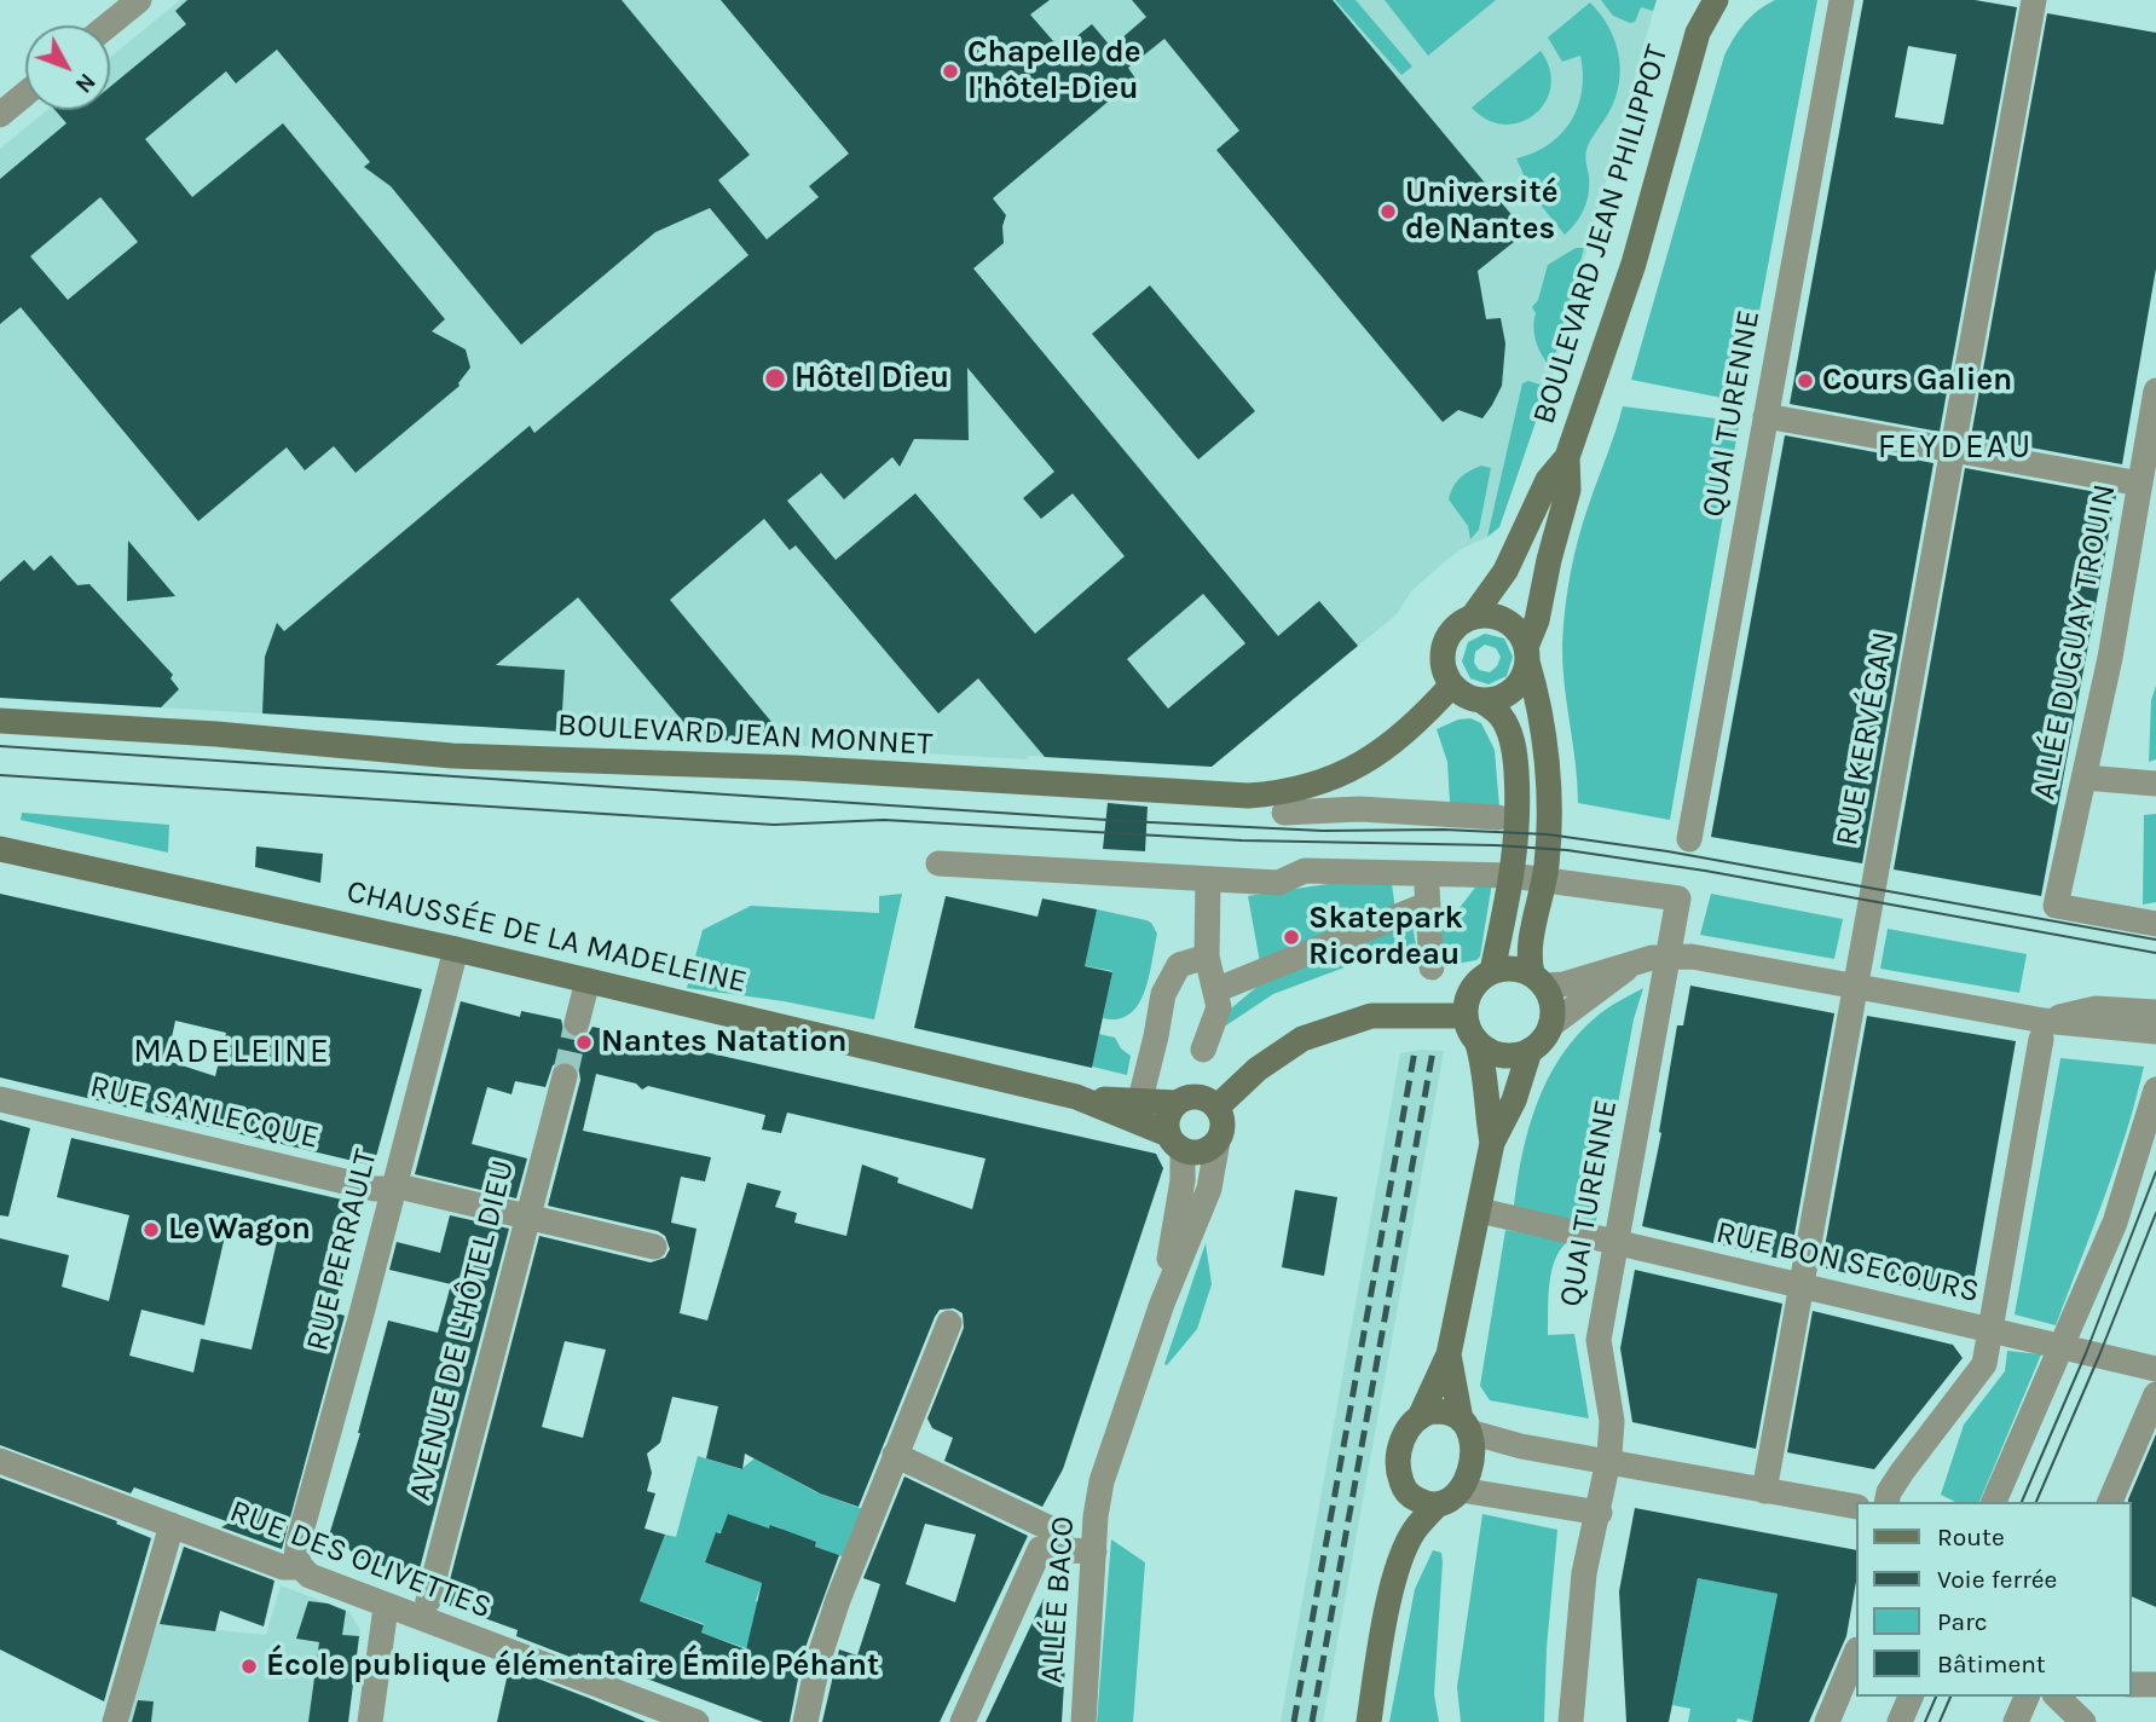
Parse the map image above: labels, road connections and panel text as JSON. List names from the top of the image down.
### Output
{
  "streets": {
    "main road": ["BOULEVARD JEAN PHILIPPOT", "BOULEVARD JEAN MONNET", "CHAUSSÉE DE LA MADELEINE"],
    "street": [
      "QUAI TURENNE",
      "ALLÉE DUGUAY TROUIN",
      "RUE KERVÉGAN",
      "RUE SANLECQUE",
      "RUE PERRAULT",
      "RUE BON SECOURS",
      "AVENUE DE L'HÔTEL DIEU",
      "RUE DES OLIVETTES",
      "ALLÉE BACO"
    ]
  },
  "crossings": [
    ["BOULEVARD JEAN PHILIPPOT", "BOULEVARD JEAN MONNET"],
    ["QUAI TURENNE", "RUE BON SECOURS"],
    ["RUE KERVÉGAN", "RUE BON SECOURS"],
    ["CHAUSSÉE DE LA MADELEINE", "RUE PERRAULT"],
    ["RUE SANLECQUE", "RUE PERRAULT"],
    ["RUE SANLECQUE", "AVENUE DE L'HÔTEL DIEU"],
    ["RUE PERRAULT", "RUE DES OLIVETTES"]
  ],
  "districts": ["FEYDEAU", "MADELEINE"],
  "places": [
    "Chapelle de l'hôtel-Dieu",
    "Université de Nantes",
    "Hôtel Dieu",
    "Cours Galien",
    "Skatepark Ricordeau",
    "Nantes Natation",
    "Le Wagon",
    "École publique élémentaire Émile Péhant"
  ],
  "legend": [
    "Route",
    "Voie ferrée",
    "Parc",
    "Bâtiment"
  ],
  "north": "bottom right"
}
